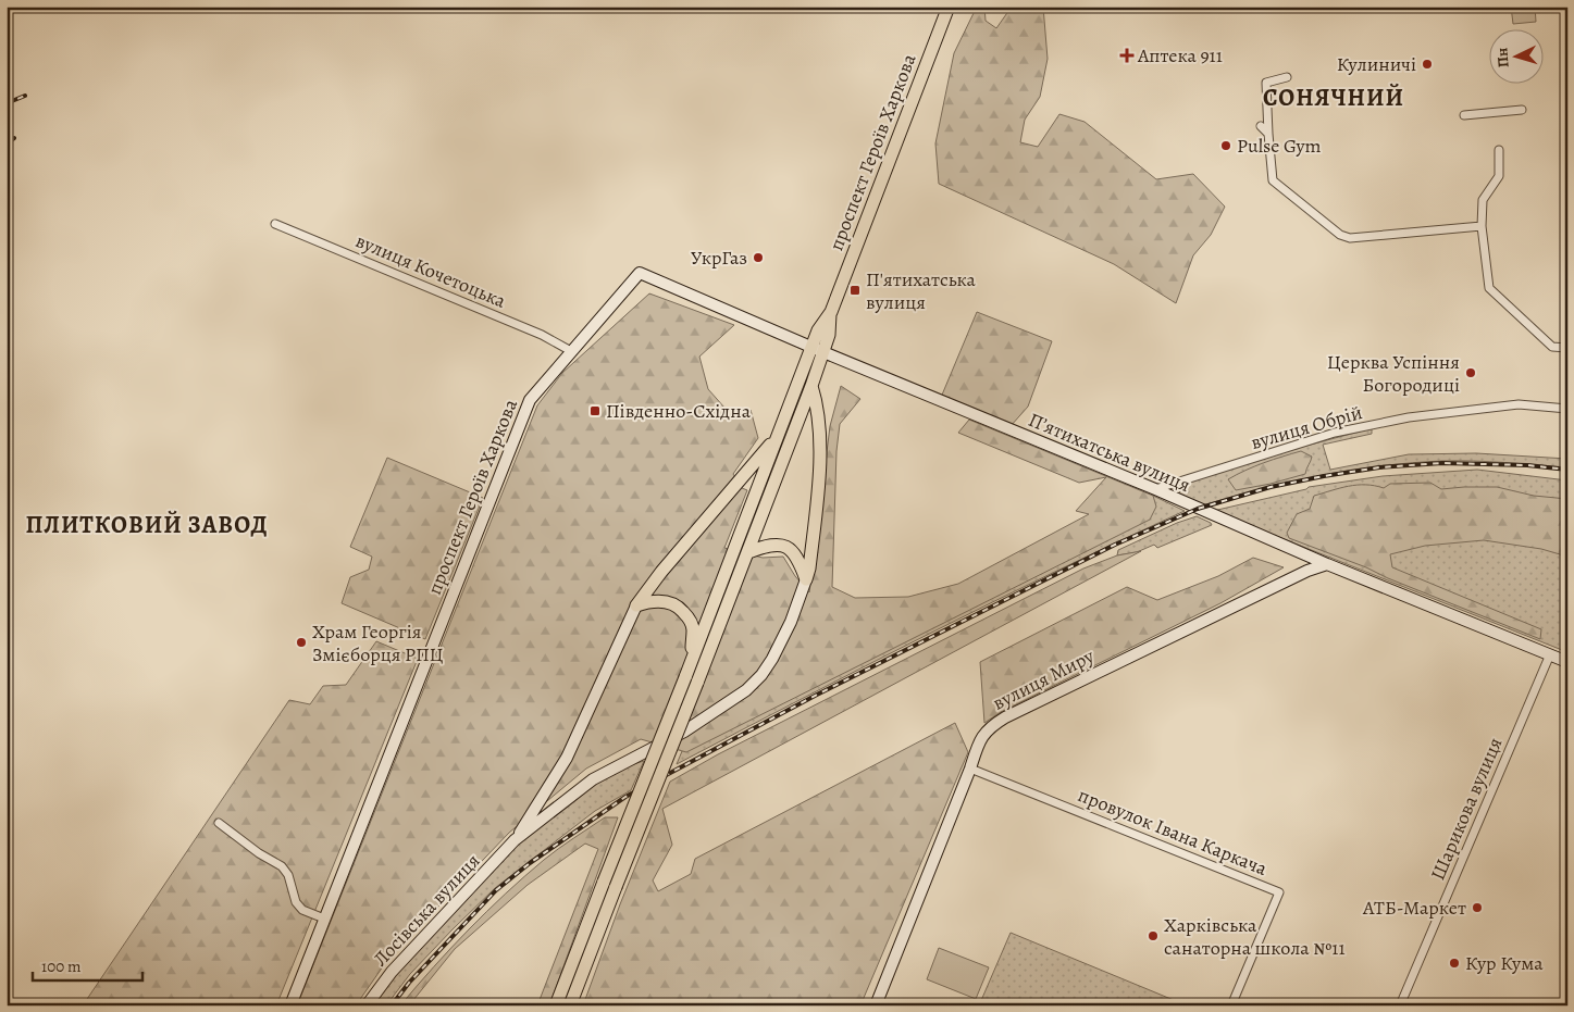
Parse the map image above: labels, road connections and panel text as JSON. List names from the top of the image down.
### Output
{
  "streets": {
    "main road": ["проспект Героїв Харкова"],
    "street": [
      "вулиця Кочетоцька",
      "вулиця Обрій",
      "П’ятихатська вулиця",
      "вулиця Миру",
      "Шарикова вулиця",
      "провулок Івана Каркача",
      "Лосівська вулиця"
    ]
  },
  "crossings": [
    ["проспект Героїв Харкова", "вулиця Кочетоцька"],
    ["проспект Героїв Харкова", "П’ятихатська вулиця"],
    ["вулиця Обрій", "П’ятихатська вулиця"],
    ["П’ятихатська вулиця", "вулиця Миру"],
    ["П’ятихатська вулиця", "Шарикова вулиця"],
    ["вулиця Миру", "провулок Івана Каркача"]
  ],
  "districts": ["СОНЯЧНИЙ", "ПЛИТКОВИЙ ЗАВОД"],
  "places": {
    "health": ["Аптека 911"],
    "other": [
      "Кулиничі",
      "Pulse Gym",
      "УкрГаз",
      "Церква Успіння Богородиці",
      "Храм Георгія Змієборця РПЦ",
      "АТБ-Маркет",
      "Харківська санаторна школа №11",
      "Кур Кума"
    ],
    "transit": ["П'ятихатська вулиця", "Південно-Східна"]
  },
  "scale_bar": "100 m",
  "north": "left"
}
